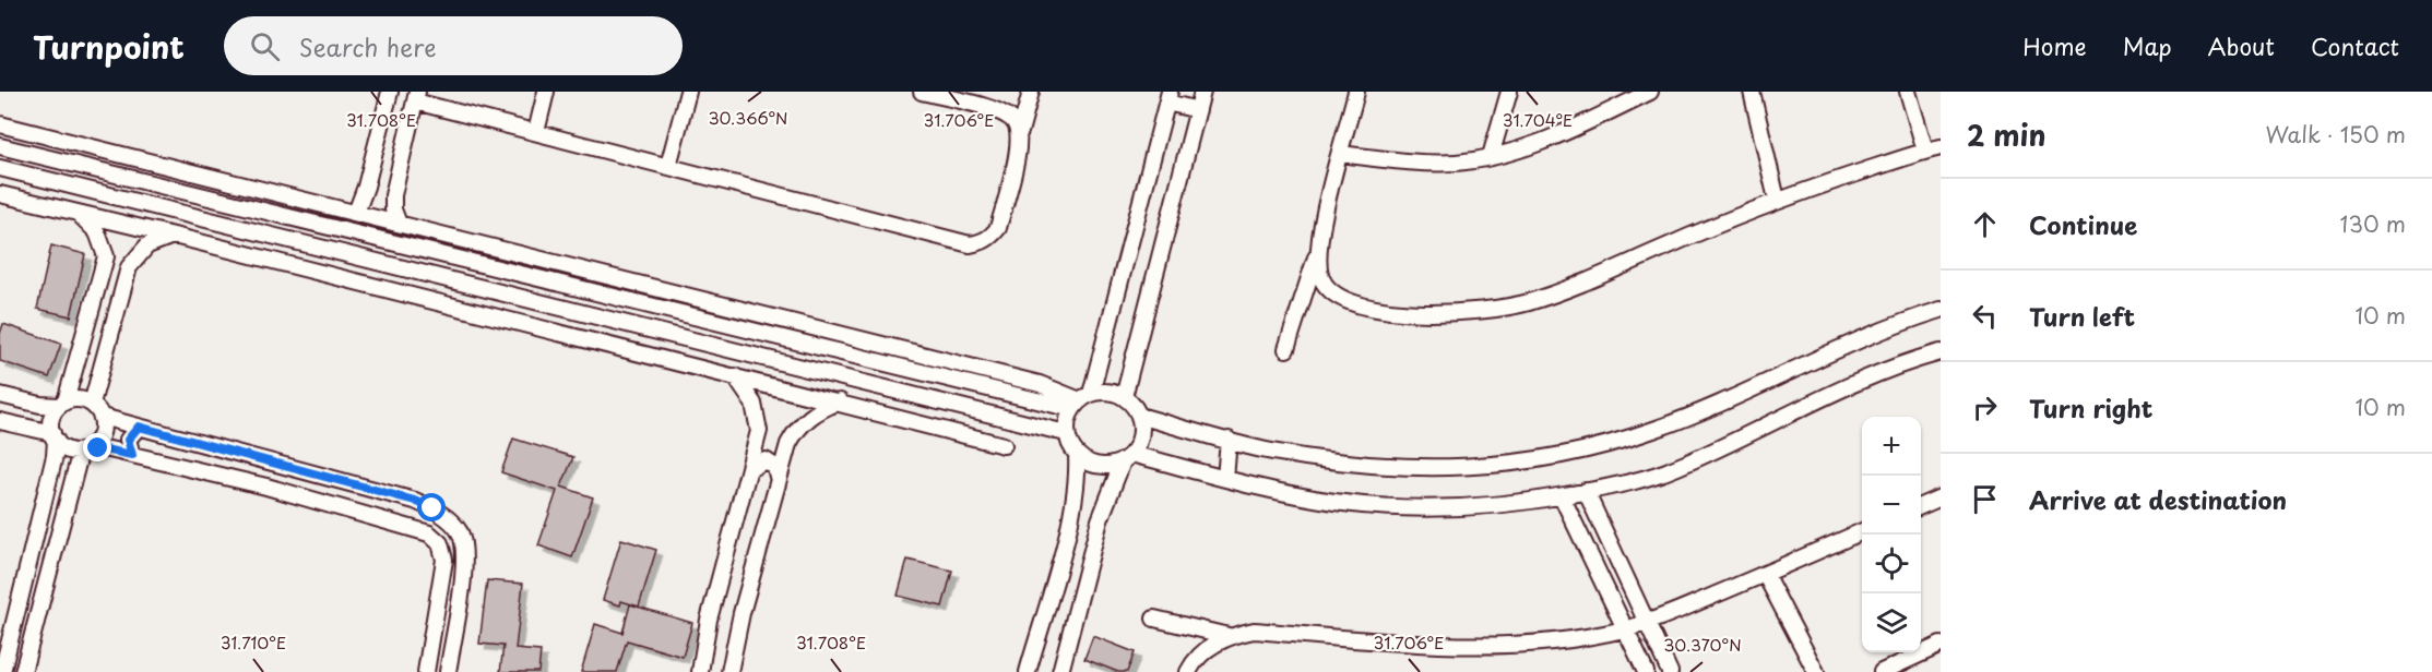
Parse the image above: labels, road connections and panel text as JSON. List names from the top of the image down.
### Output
{
  "page": {
    "header": "Turnpoint",
    "search": "Search here",
    "nav": [
      "Home",
      "Map",
      "About",
      "Contact"
    ],
    "heading": ["2 min", "Walk · 150 m"],
    "list": [
      ["Continue", "130 m"],
      ["Turn left", "10 m"],
      ["Turn right", "10 m"],
      "Arrive at destination"
    ],
    "map_buttons": ["+", "−"]
  },
  "coordinates": [
    "30.366°N",
    "31.708°E",
    "31.706°E",
    "31.704°E",
    "31.710°E",
    "30.370°N"
  ]
}
